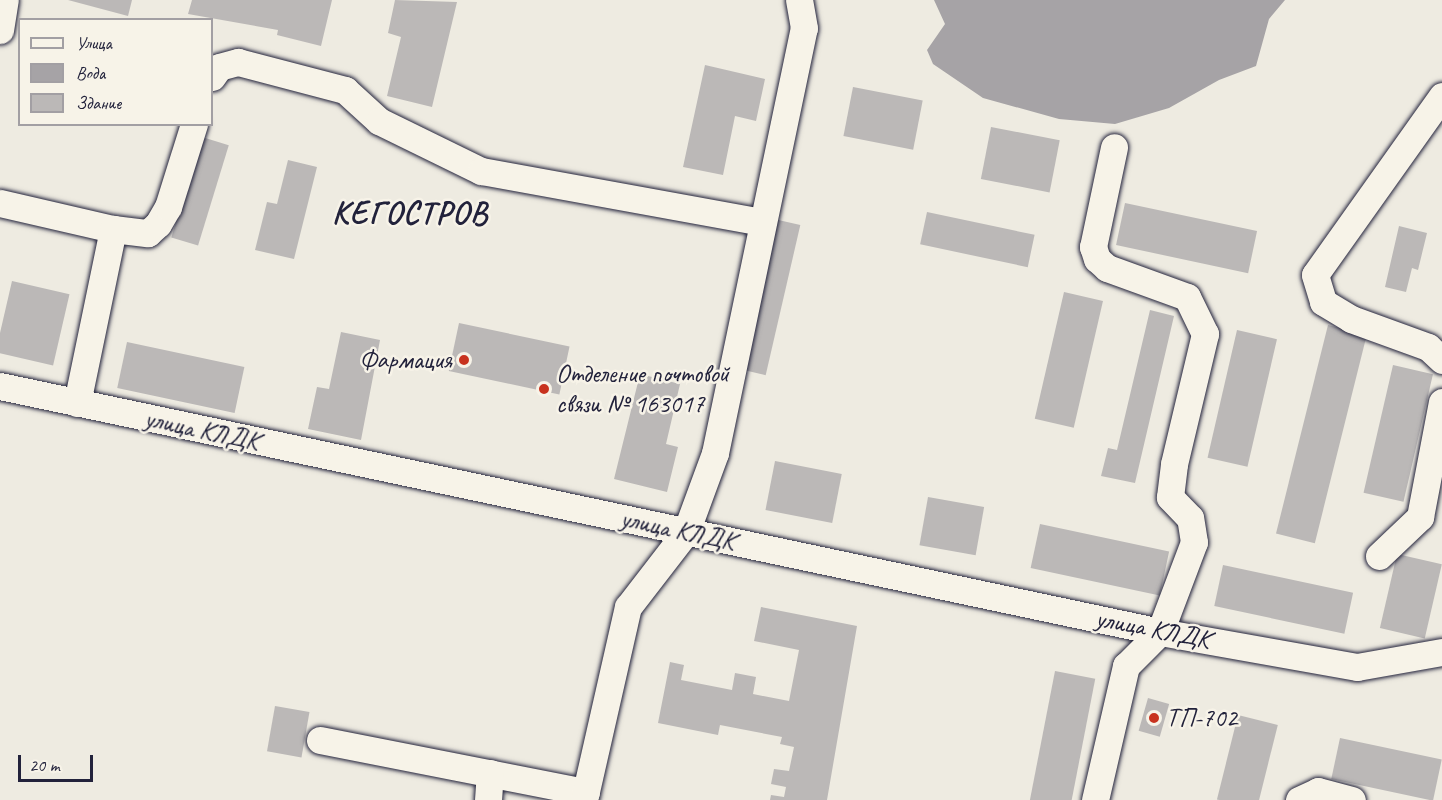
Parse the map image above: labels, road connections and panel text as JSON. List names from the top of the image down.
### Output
{
  "streets": {
    "street": ["улица КЛДК"]
  },
  "districts": ["КЕГОСТРОВ"],
  "places": ["Фармация", "Отделение почтовой связи № 163017", "ТП-702"],
  "legend": ["Улица", "Вода", "Здание"],
  "scale_bar": "20 m"
}
